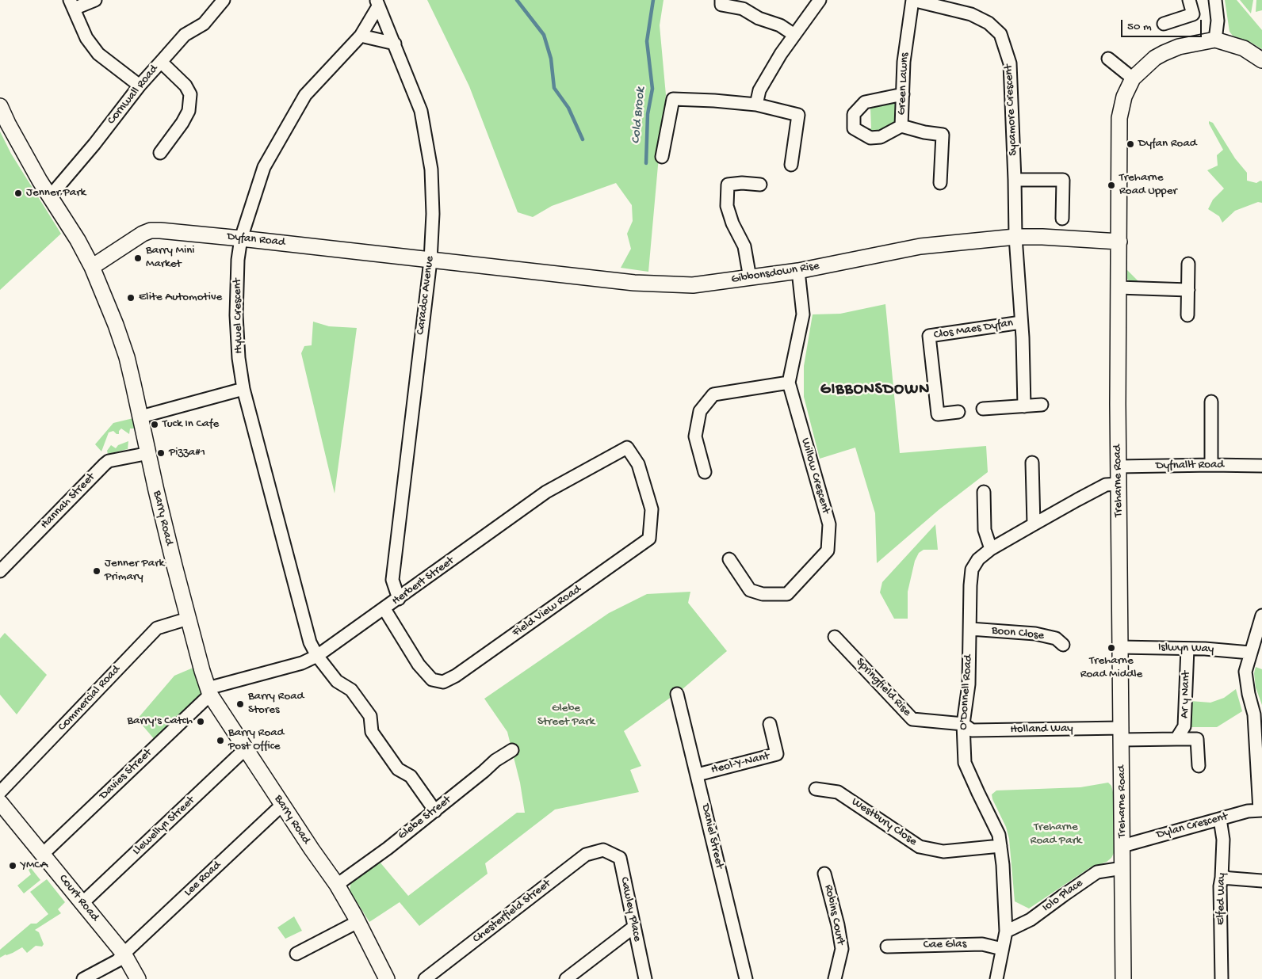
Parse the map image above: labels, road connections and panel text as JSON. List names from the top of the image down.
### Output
{
  "streets": {
    "street": [
      "Green Lawns",
      "Cornwall Road",
      "Sycamore Crescent",
      "Dyfan Road",
      "Gibbonsdown Rise",
      "Caradoc Avenue",
      "Hywel Crescent",
      "Clos Maes Dyfan",
      "Dyfnallt Road",
      "Willow Crescent",
      "Treharne Road",
      "Hannah Street",
      "Barry Road",
      "Herbert Street",
      "Field View Road",
      "Boon Close",
      "Islwyn Way",
      "Springfield Rise",
      "O'Donnell Road",
      "Ar y Nant",
      "Commercial Road",
      "Holland Way",
      "Heol-Y-Nant",
      "Davies Street",
      "Glebe Street",
      "Westbury Close",
      "Llewellyn Street",
      "Dylan Crescent",
      "Daniel Street",
      "Lee Road",
      "Iolo Place",
      "Court Road",
      "Elfed Way",
      "Cawley Place",
      "Chesterfield Street",
      "Robins Court",
      "Cae Glas"
    ]
  },
  "crossings": [
    ["Green Lawns", "Sycamore Crescent"],
    ["Cornwall Road", "Barry Road"],
    ["Sycamore Crescent", "Gibbonsdown Rise"],
    ["Sycamore Crescent", "Clos Maes Dyfan"],
    ["Dyfan Road", "Gibbonsdown Rise"],
    ["Dyfan Road", "Caradoc Avenue"],
    ["Dyfan Road", "Hywel Crescent"],
    ["Dyfan Road", "Barry Road"],
    ["Gibbonsdown Rise", "Caradoc Avenue"],
    ["Gibbonsdown Rise", "Clos Maes Dyfan"],
    ["Gibbonsdown Rise", "Willow Crescent"],
    ["Gibbonsdown Rise", "Treharne Road"],
    ["Caradoc Avenue", "Hywel Crescent"],
    ["Caradoc Avenue", "Herbert Street"],
    ["Hywel Crescent", "Herbert Street"],
    ["Hywel Crescent", "Glebe Street"],
    ["Dyfnallt Road", "Treharne Road"],
    ["Treharne Road", "Islwyn Way"],
    ["Treharne Road", "O'Donnell Road"],
    ["Treharne Road", "Holland Way"],
    ["Treharne Road", "Dylan Crescent"],
    ["Treharne Road", "Iolo Place"],
    ["Hannah Street", "Barry Road"],
    ["Barry Road", "Herbert Street"],
    ["Barry Road", "Commercial Road"],
    ["Barry Road", "Davies Street"],
    ["Barry Road", "Glebe Street"],
    ["Barry Road", "Llewellyn Street"],
    ["Barry Road", "Lee Road"],
    ["Herbert Street", "Field View Road"],
    ["Herbert Street", "Davies Street"],
    ["Boon Close", "O'Donnell Road"],
    ["Islwyn Way", "Ar y Nant"],
    ["Springfield Rise", "O'Donnell Road"],
    ["Springfield Rise", "Holland Way"],
    ["O'Donnell Road", "Holland Way"],
    ["O'Donnell Road", "Westbury Close"],
    ["O'Donnell Road", "Iolo Place"],
    ["O'Donnell Road", "Cae Glas"],
    ["Heol-Y-Nant", "Daniel Street"],
    ["Davies Street", "Court Road"],
    ["Llewellyn Street", "Court Road"],
    ["Dylan Crescent", "Elfed Way"],
    ["Lee Road", "Court Road"],
    ["Cawley Place", "Chesterfield Street"]
  ],
  "districts": ["GIBBONSDOWN"],
  "water": ["Cold Brook"],
  "parks": ["Glebe Street Park", "Treharne Road Park"],
  "places": [
    "Dyfan Road",
    "Treharne Road Upper",
    "Jenner Park",
    "Barry Mini Market",
    "Elite Automotive",
    "Tuck In Cafe",
    "Pizza#1",
    "Jenner Park Primary",
    "Treharne Road Middle",
    "Barry Road Stores",
    "Barry's Catch",
    "Barry Road Post Office",
    "YMCA"
  ],
  "scale_bar": "50 m"
}
